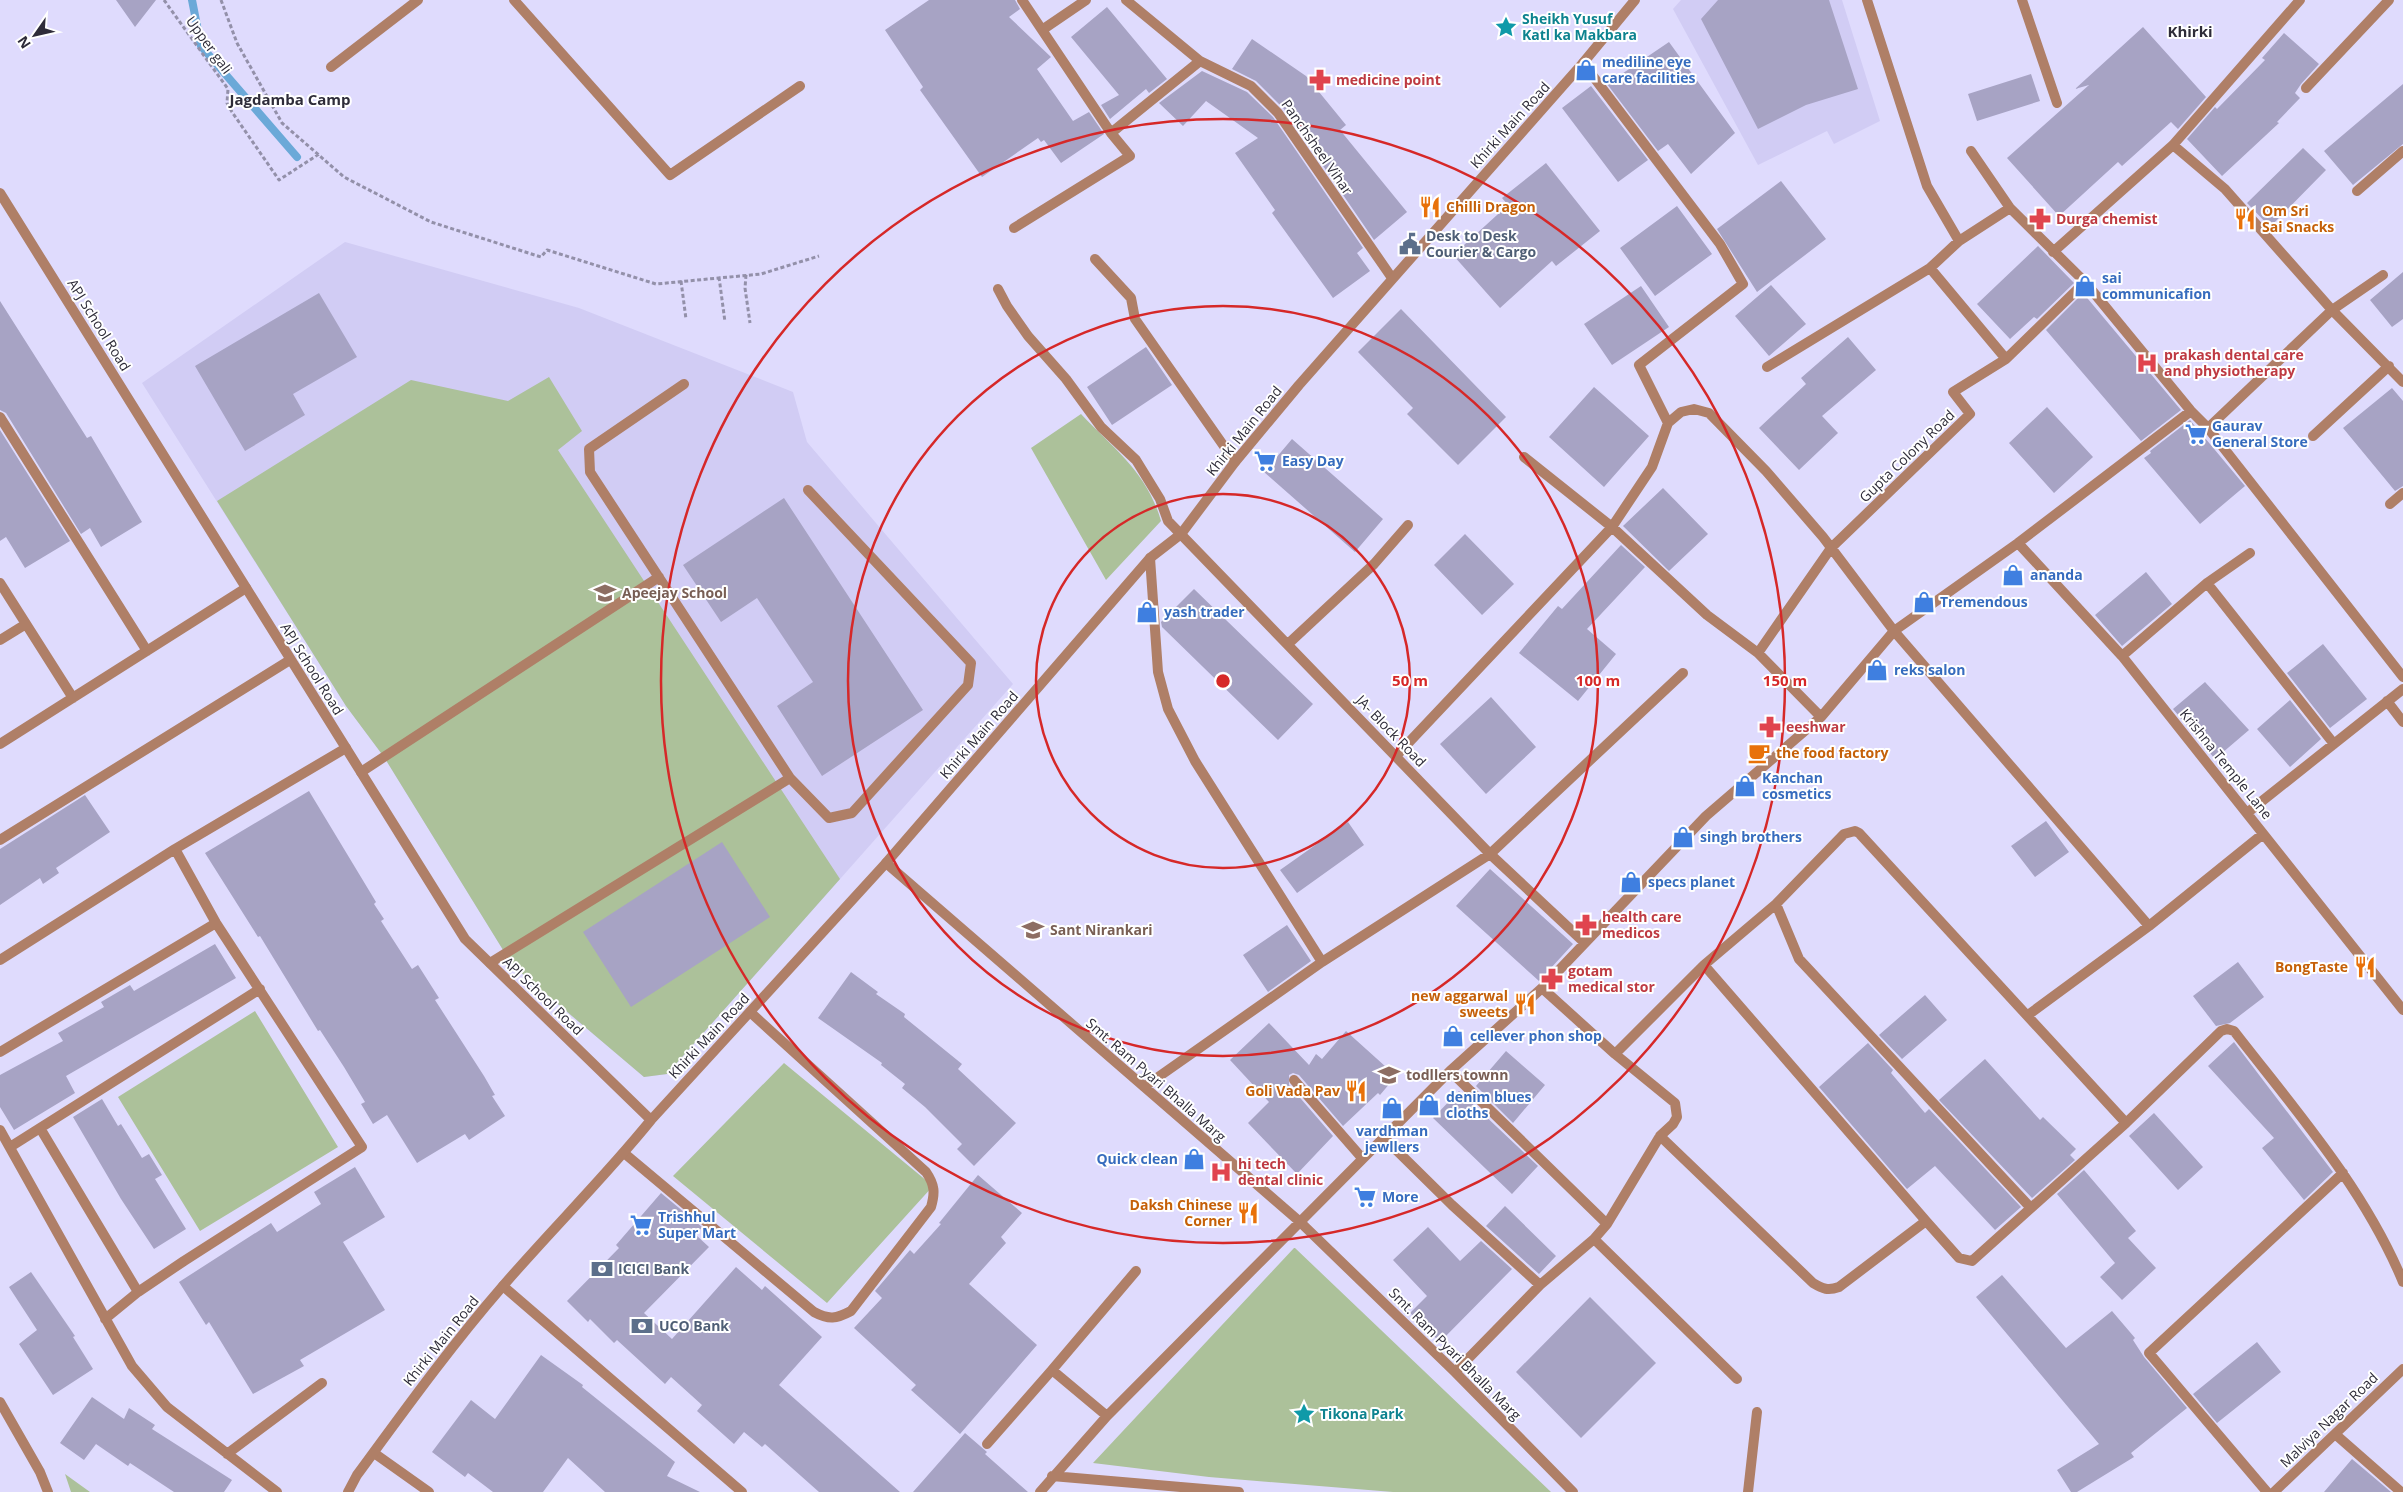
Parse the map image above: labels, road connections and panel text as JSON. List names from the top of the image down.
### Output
{
  "streets": {
    "street": [
      "Khirki Main Road",
      "Panchsheel Vihar",
      "APJ School Road",
      "Gupta Colony Road",
      "JA- Block Road",
      "Krishna Temple Lane",
      "Smt. Ram Pyari Bhalla Marg",
      "Malviya Nagar Road"
    ],
    "path": ["Upper gali"]
  },
  "crossings": [
    ["Khirki Main Road", "Panchsheel Vihar"],
    ["Khirki Main Road", "APJ School Road"],
    ["Khirki Main Road", "JA- Block Road"],
    ["Khirki Main Road", "Smt. Ram Pyari Bhalla Marg"]
  ],
  "districts": ["Khirki", "Jagdamba Camp"],
  "places": {
    "place": ["Sheikh Yusuf Katl ka Makbara", "Tikona Park"],
    "shop": [
      "mediline eye care facilities",
      "sai communicafion",
      "ananda",
      "Tremendous",
      "yash trader",
      "reks salon",
      "Kanchan cosmetics",
      "singh brothers",
      "specs planet",
      "cellever phon shop",
      "denim blues cloths",
      "vardhman jewllers",
      "Quick clean"
    ],
    "pharmacy": [
      "medicine point",
      "Durga chemist",
      "eeshwar",
      "health care medicos",
      "gotam medical stor"
    ],
    "restaurant": [
      "Chilli Dragon",
      "Om Sri Sai Snacks",
      "BongTaste",
      "new aggarwal sweets",
      "Goli Vada Pav",
      "Daksh Chinese Corner"
    ],
    "public building": ["Desk to Desk Courier & Cargo"],
    "hospital": ["prakash dental care and physiotherapy", "hi tech dental clinic"],
    "supermarket": [
      "Gaurav General Store",
      "Easy Day",
      "More",
      "Trishhul Super Mart"
    ],
    "school or university": ["Apeejay School", "Sant Nirankari", "todllers townn"],
    "cafe": ["the food factory"],
    "bank": ["ICICI Bank", "UCO Bank"]
  },
  "north": "bottom left",
  "rings": ["50 m", "100 m", "150 m"]
}
